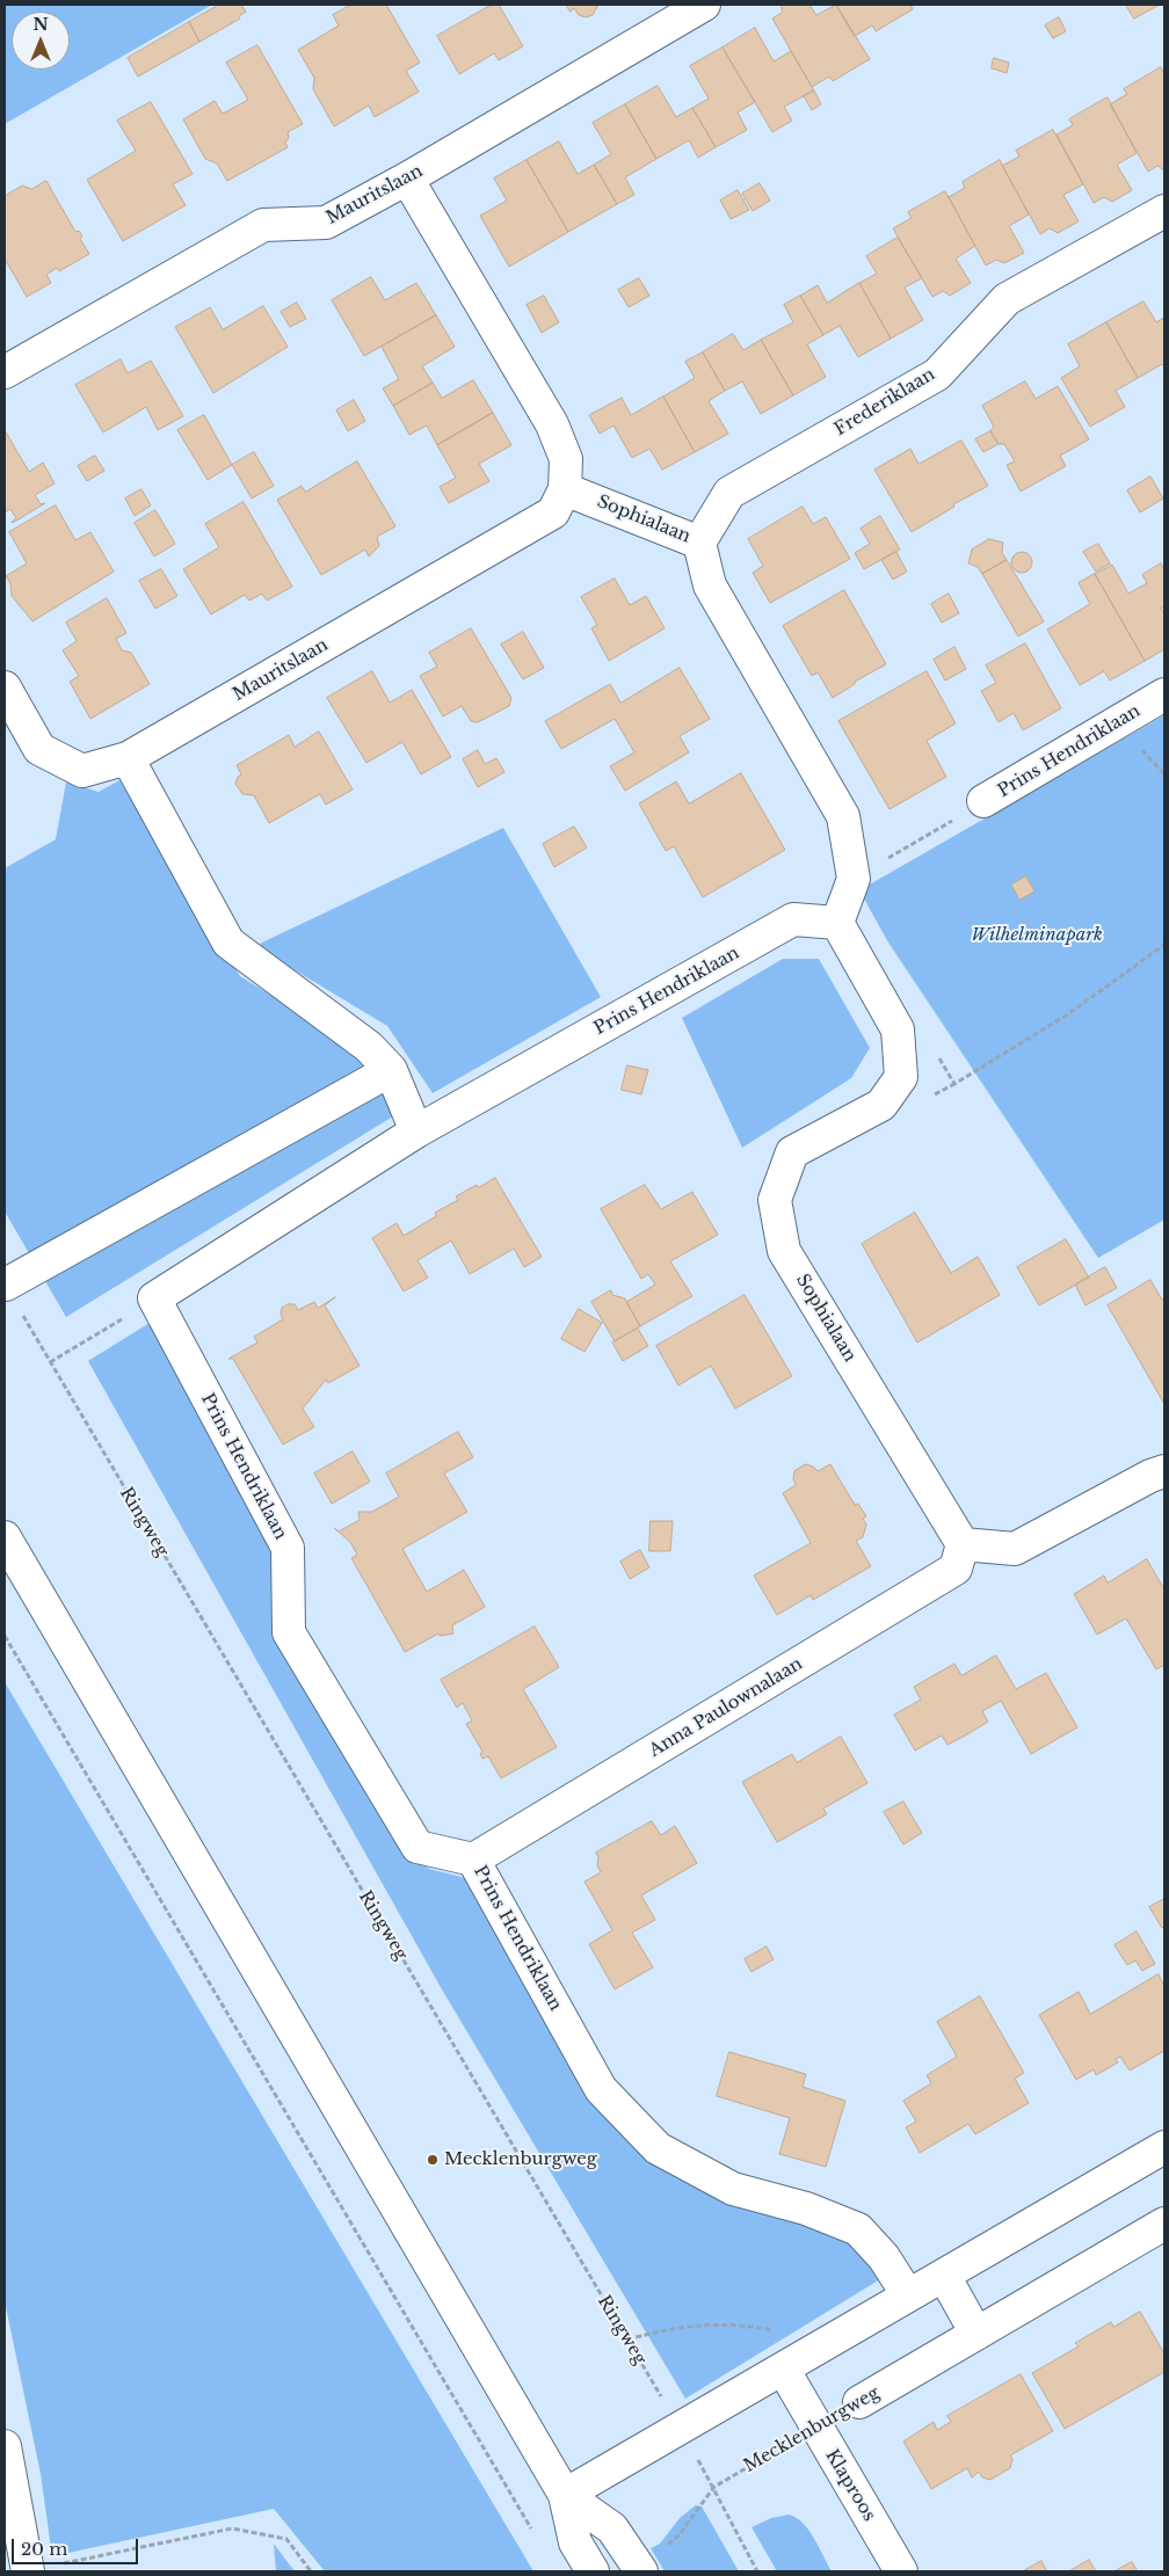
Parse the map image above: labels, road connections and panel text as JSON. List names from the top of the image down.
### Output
{
  "streets": {
    "street": [
      "Mauritslaan",
      "Frederiklaan",
      "Sophialaan",
      "Prins Hendriklaan",
      "Anna Paulownalaan",
      "Mecklenburgweg",
      "Klaproos"
    ],
    "path": ["Ringweg"]
  },
  "crossings": [
    ["Mauritslaan", "Sophialaan"],
    ["Frederiklaan", "Sophialaan"],
    ["Sophialaan", "Prins Hendriklaan"],
    ["Sophialaan", "Anna Paulownalaan"],
    ["Prins Hendriklaan", "Anna Paulownalaan"],
    ["Ringweg", "Mecklenburgweg"],
    ["Mecklenburgweg", "Klaproos"]
  ],
  "parks": ["Wilhelminapark"],
  "places": ["Mecklenburgweg"],
  "scale_bar": "20 m",
  "north": "top"
}
